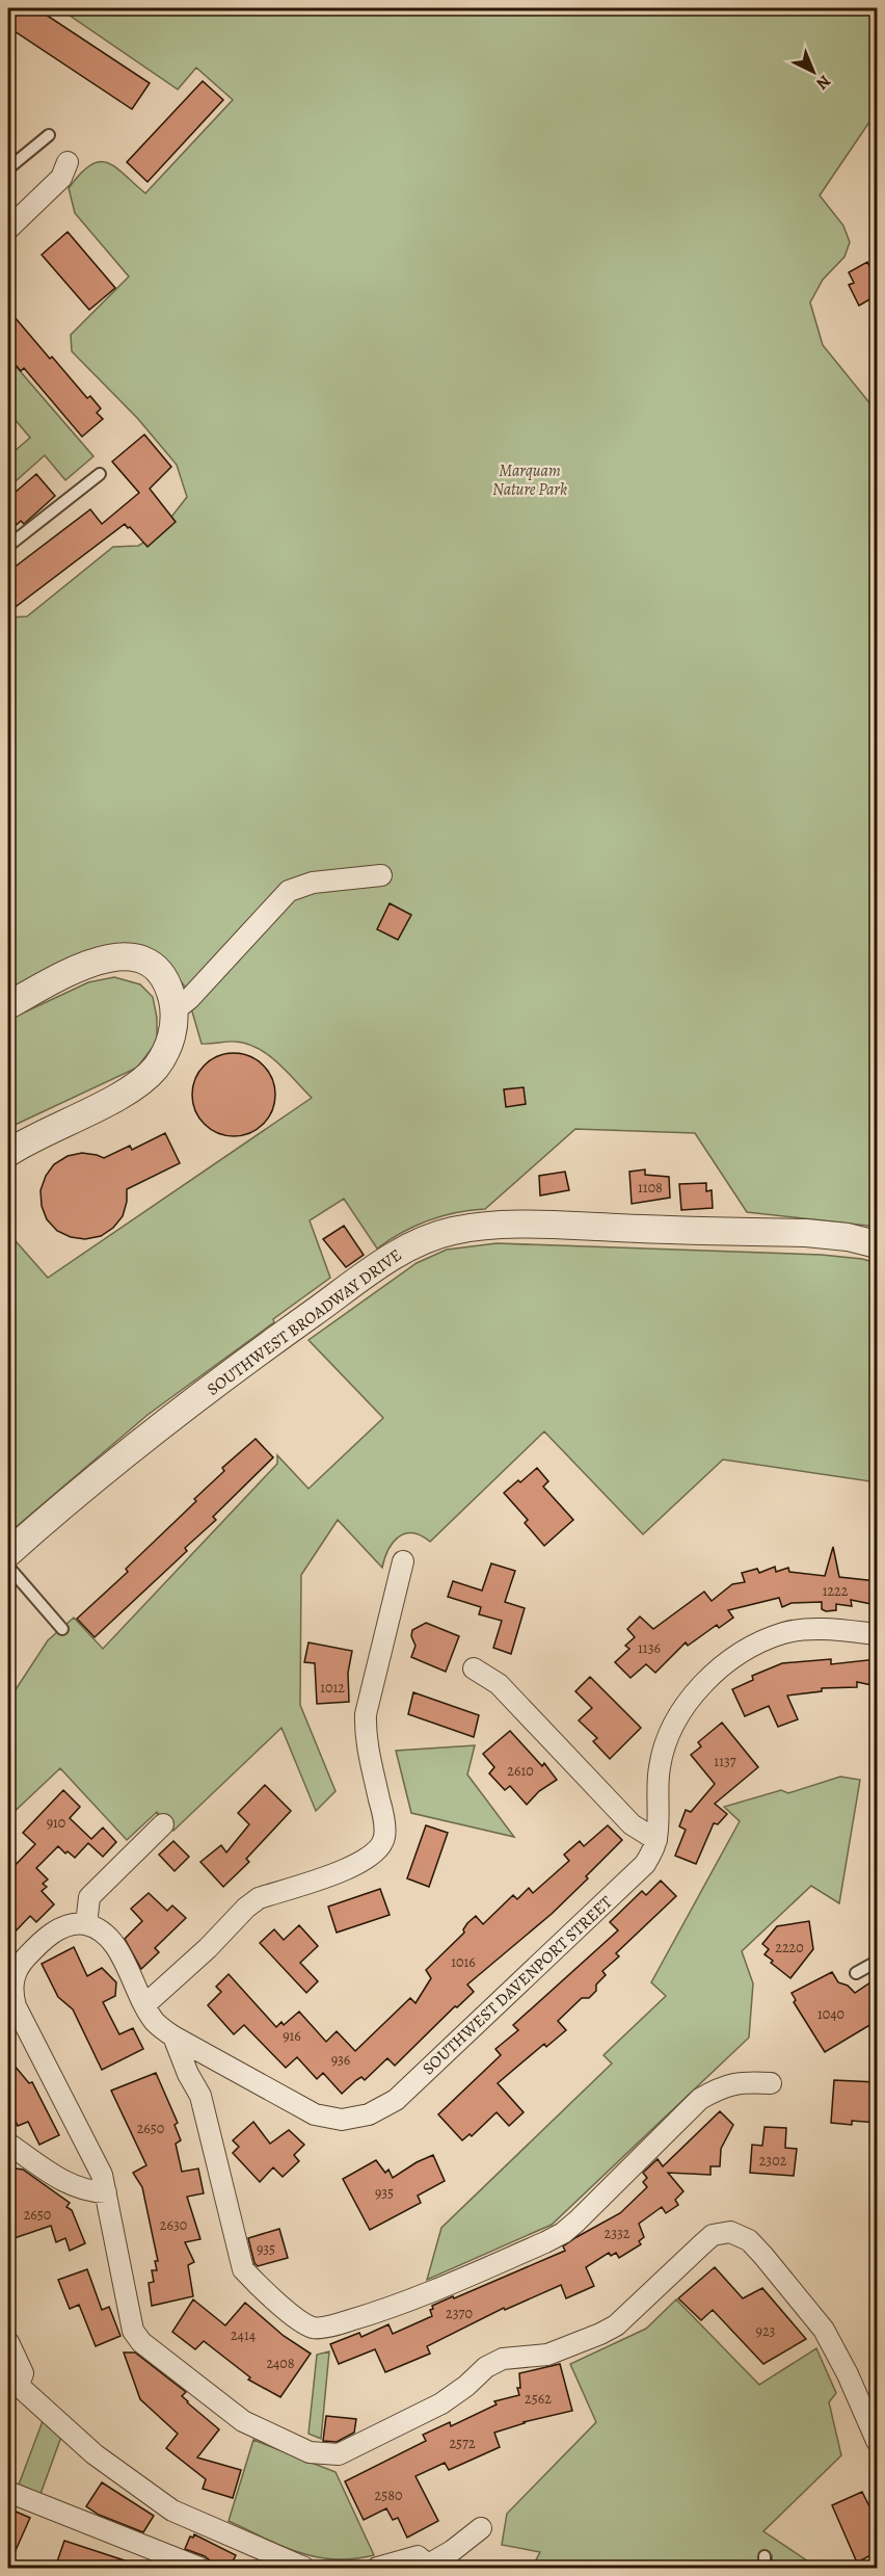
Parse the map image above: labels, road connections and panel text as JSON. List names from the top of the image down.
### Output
{
  "streets": {
    "street": ["SOUTHWEST BROADWAY DRIVE", "SOUTHWEST DAVENPORT STREET"]
  },
  "parks": ["Marquam Nature Park"],
  "house_numbers": [
    "1108",
    "1222",
    "1136",
    "1012",
    "1137",
    "2610",
    "910",
    "2220",
    "1016",
    "1040",
    "916",
    "936",
    "2650",
    "2302",
    "935",
    "2650",
    "2630",
    "2332",
    "935",
    "2370",
    "923",
    "2414",
    "2408",
    "2562",
    "2572",
    "2580"
  ],
  "north": "bottom right"
}
